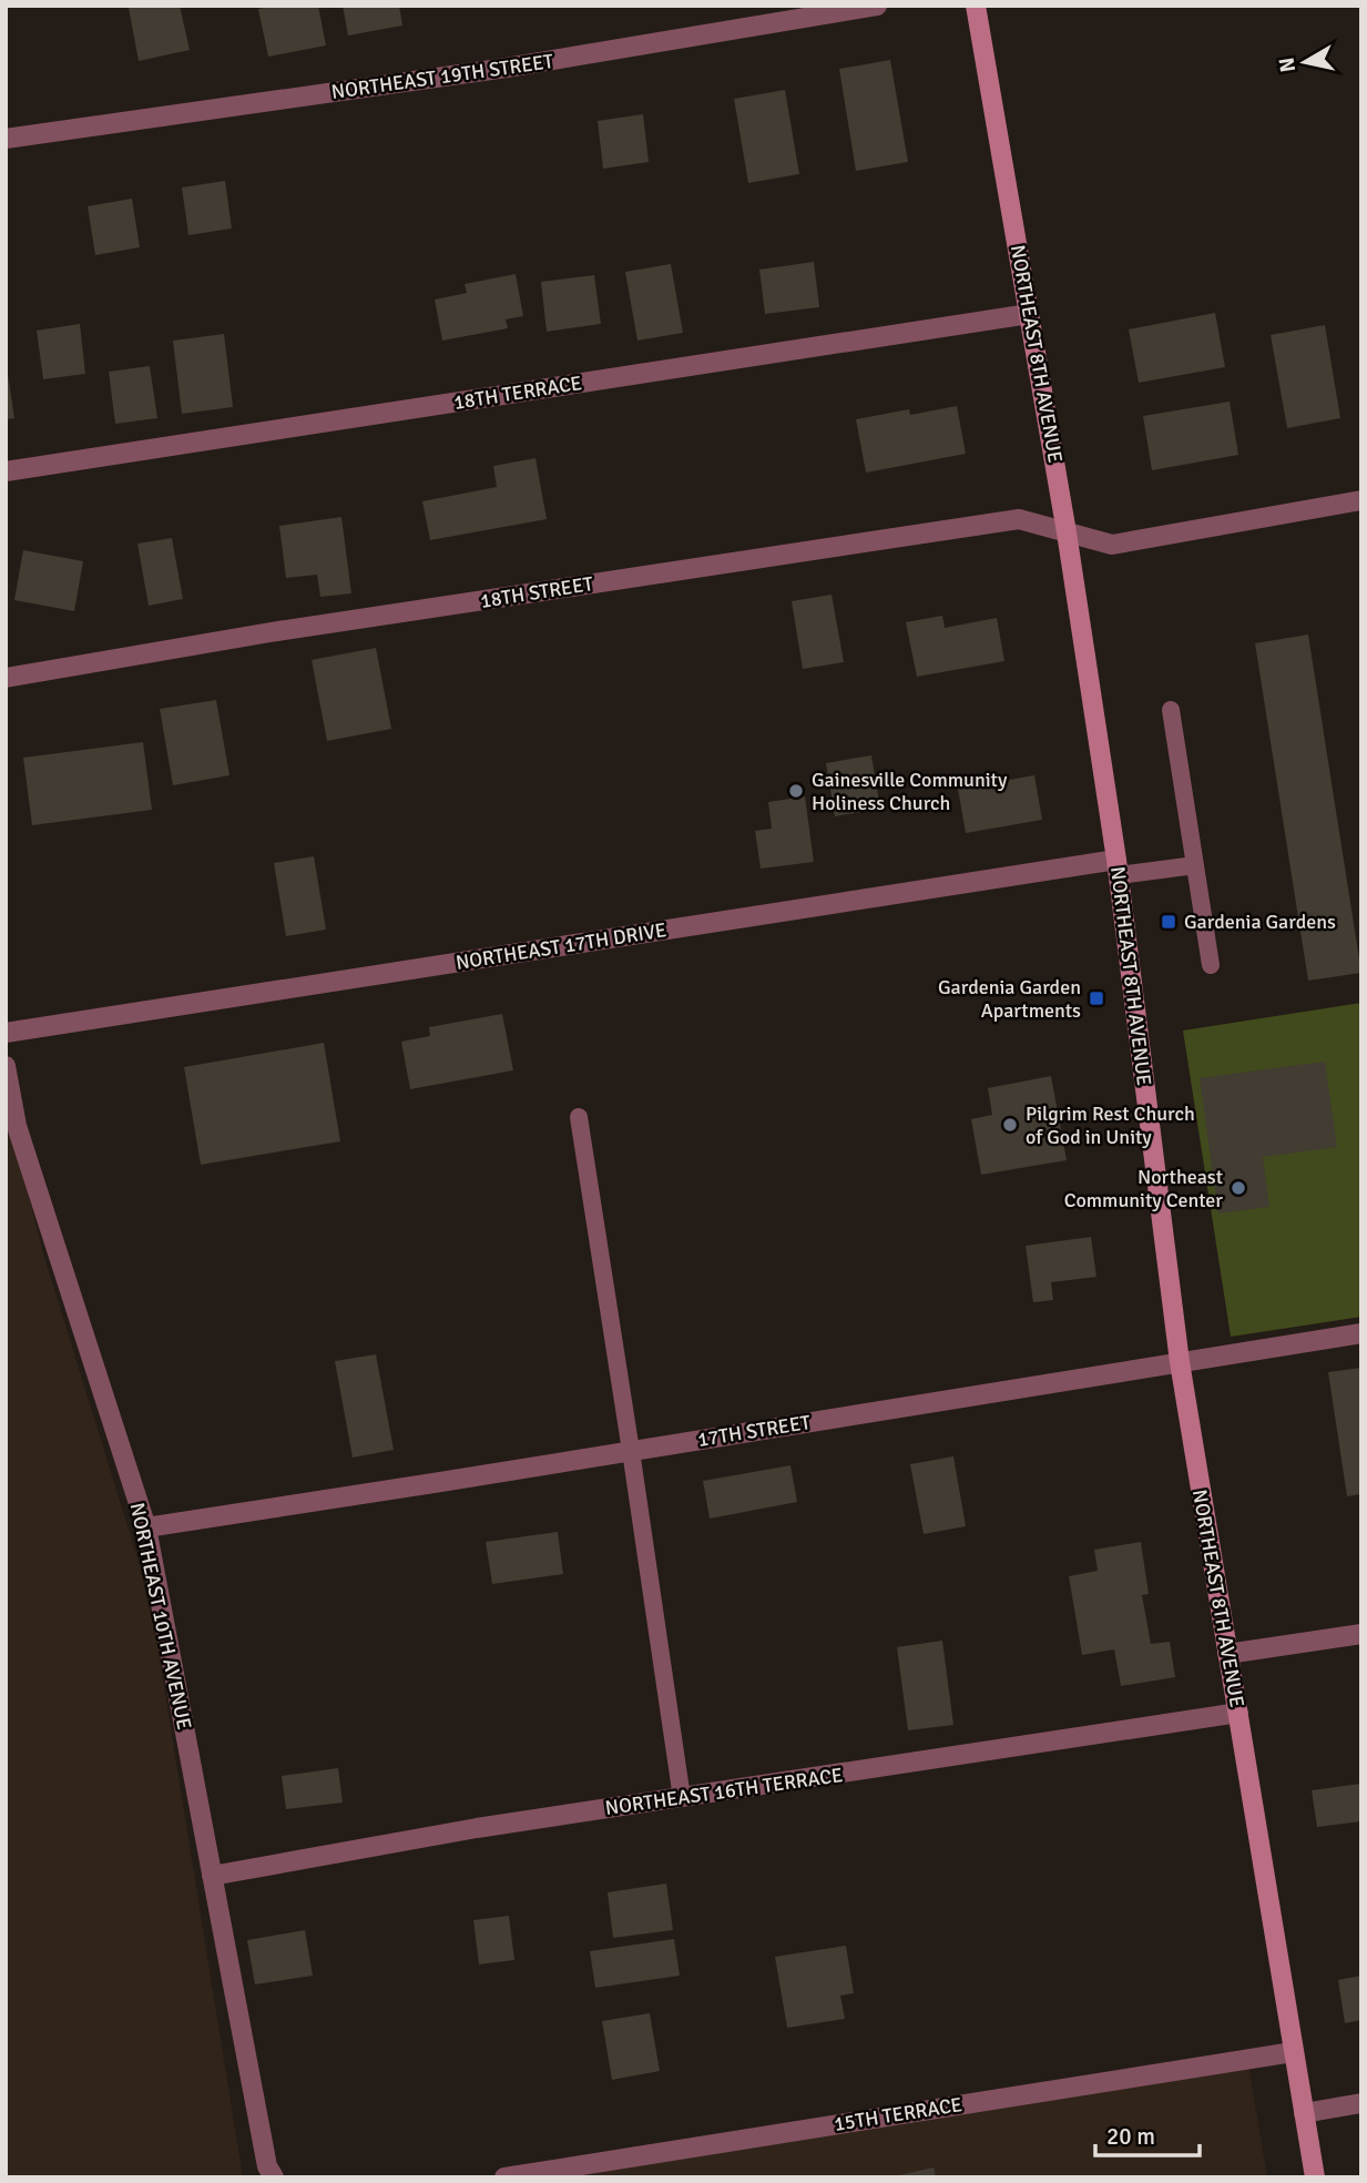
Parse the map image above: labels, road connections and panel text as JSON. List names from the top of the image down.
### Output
{
  "streets": {
    "street": [
      "NORTHEAST 19TH STREET",
      "NORTHEAST 8TH AVENUE",
      "18TH TERRACE",
      "18TH STREET",
      "NORTHEAST 17TH DRIVE",
      "17TH STREET",
      "NORTHEAST 10TH AVENUE",
      "NORTHEAST 16TH TERRACE",
      "15TH TERRACE"
    ]
  },
  "crossings": [
    ["NORTHEAST 8TH AVENUE", "18TH TERRACE"],
    ["NORTHEAST 8TH AVENUE", "18TH STREET"],
    ["NORTHEAST 8TH AVENUE", "NORTHEAST 17TH DRIVE"],
    ["NORTHEAST 8TH AVENUE", "17TH STREET"],
    ["NORTHEAST 8TH AVENUE", "NORTHEAST 16TH TERRACE"],
    ["NORTHEAST 8TH AVENUE", "15TH TERRACE"],
    ["17TH STREET", "NORTHEAST 10TH AVENUE"],
    ["NORTHEAST 10TH AVENUE", "NORTHEAST 16TH TERRACE"]
  ],
  "places": {
    "other": ["Gainesville Community Holiness Church", "Pilgrim Rest Church of God in Unity", "Northeast Community Center"],
    "transit": ["Gardenia Gardens", "Gardenia Garden Apartments"]
  },
  "scale_bar": "20 m",
  "north": "left"
}
